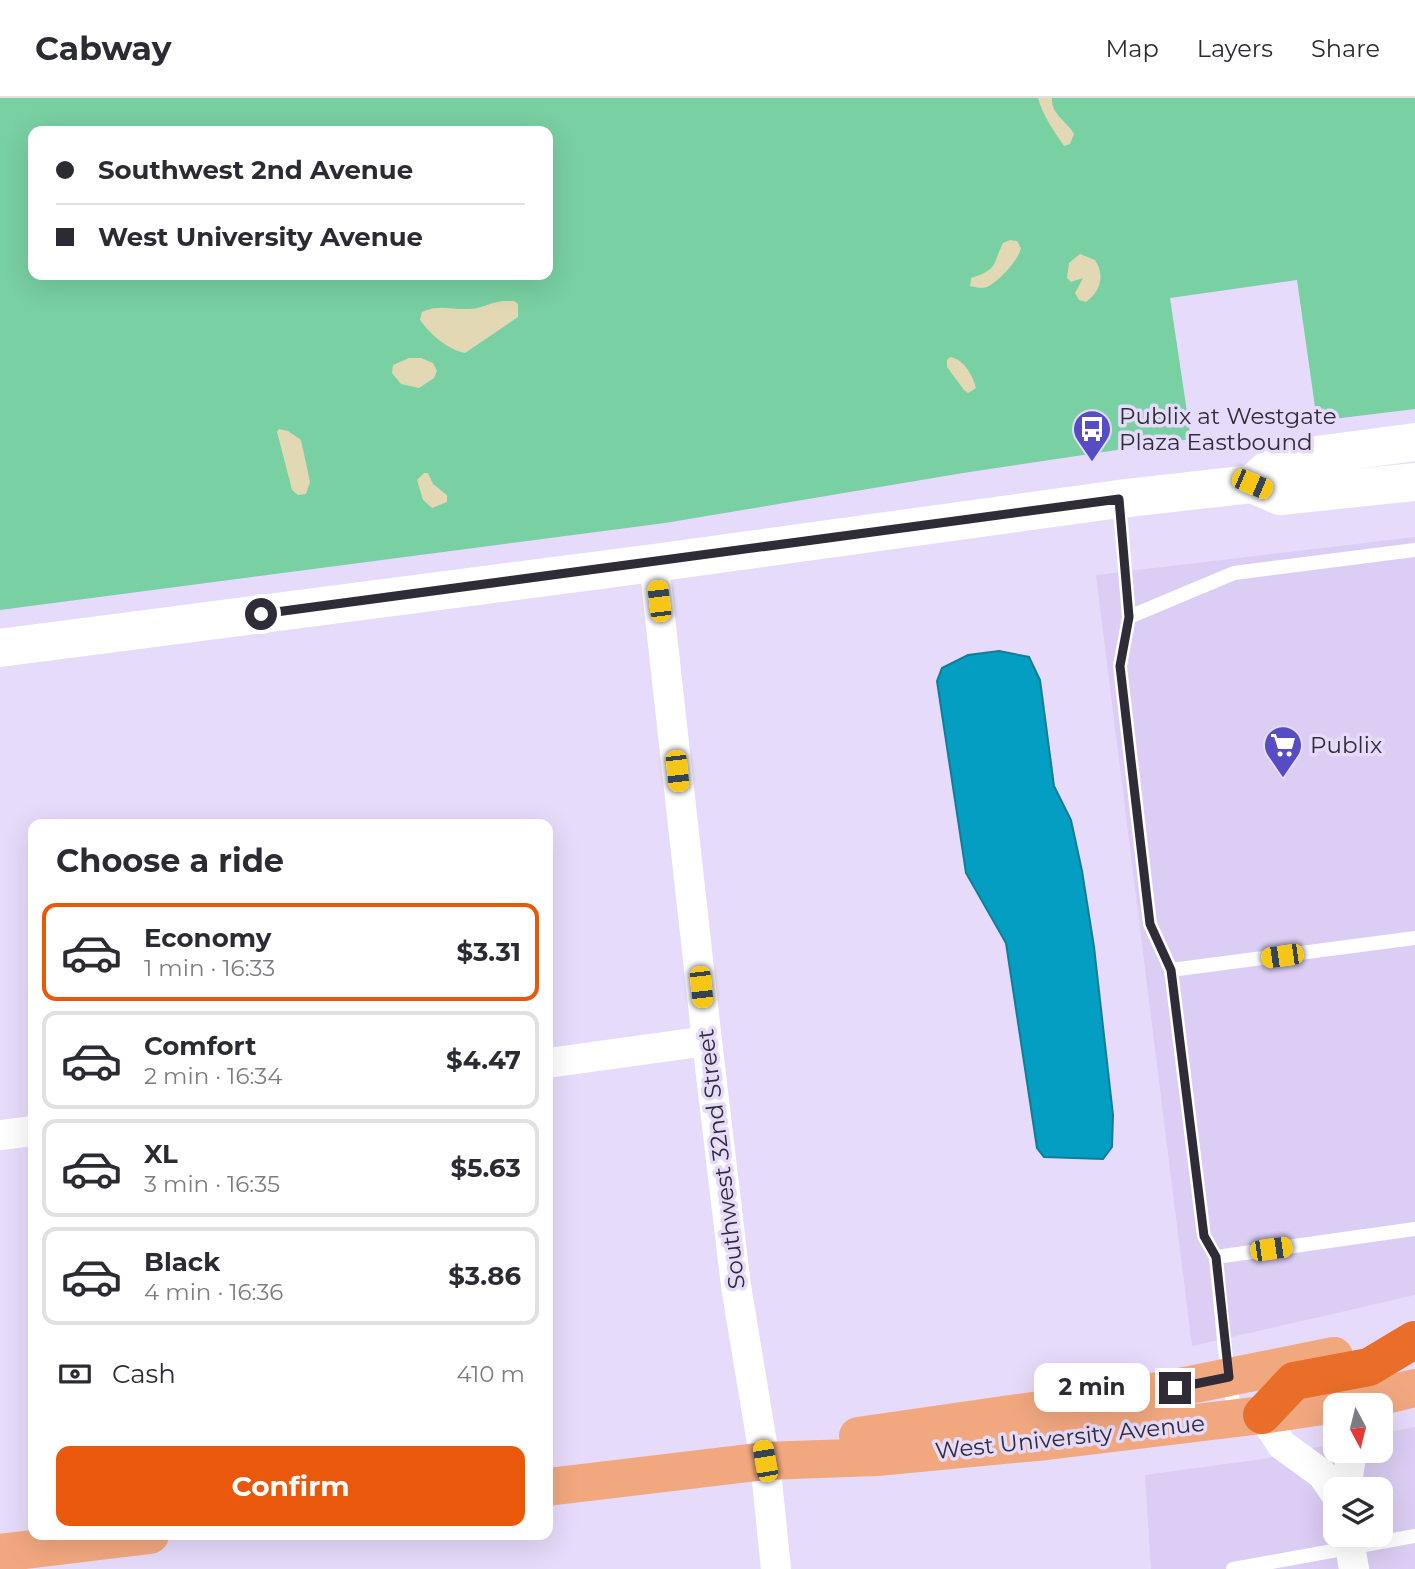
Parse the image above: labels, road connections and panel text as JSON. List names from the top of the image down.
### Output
{
  "streets": {
    "main road": ["West University Avenue"],
    "street": ["Southwest 32nd Street"]
  },
  "crossings": [
    ["Southwest 32nd Street", "West University Avenue"]
  ],
  "places": {
    "bus stop": ["Publix at Westgate Plaza Eastbound"],
    "supermarket": ["Publix"]
  },
  "north": "bottom",
  "page": {
    "header": "Cabway",
    "nav": ["Map", "Layers", "Share"],
    "banner": ["Southwest 2nd Avenue", "West University Avenue"],
    "heading": "Choose a ride",
    "list": [
      {
        "name": "Economy",
        "note": "1 min · 16:33",
        "value": "$3.31"
      },
      {
        "name": "Comfort",
        "note": "2 min · 16:34",
        "value": "$4.47"
      },
      {
        "name": "XL",
        "note": "3 min · 16:35",
        "value": "$5.63"
      },
      {
        "name": "Black",
        "note": "4 min · 16:36",
        "value": "$3.86"
      }
    ],
    "pay": ["Cash", "410 m"],
    "bubble": "2 min",
    "buttons": "Confirm"
  }
}
